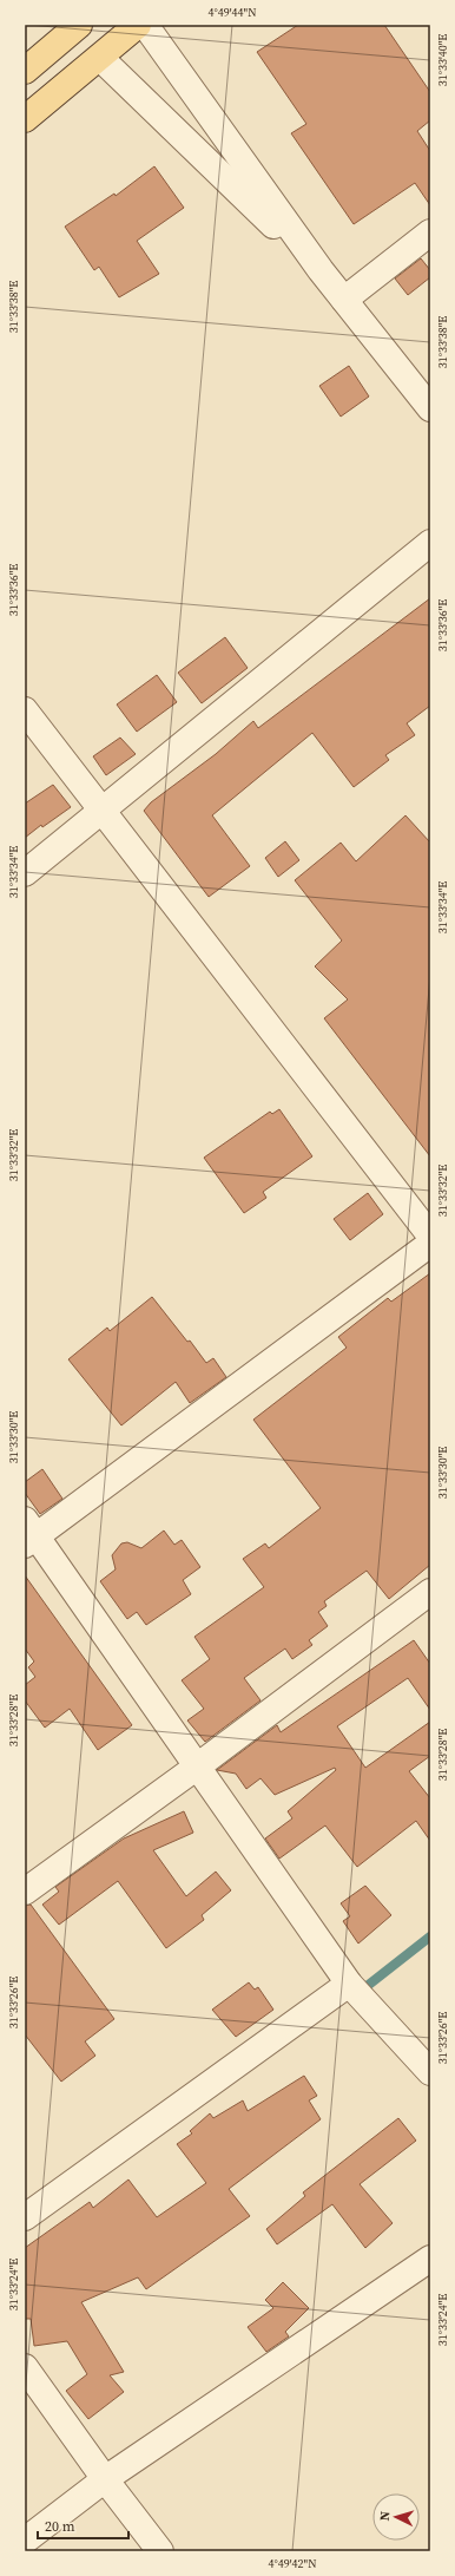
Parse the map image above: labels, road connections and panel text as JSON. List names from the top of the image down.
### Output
{
  "scale_bar": "20 m",
  "north": "left",
  "coordinates": [
    "4°49'44\"N",
    "31°33'40\"E",
    "31°33'38\"E",
    "31°33'36\"E",
    "31°33'34\"E",
    "31°33'32\"E",
    "31°33'30\"E",
    "31°33'28\"E",
    "31°33'26\"E",
    "31°33'24\"E",
    "4°49'42\"N"
  ]
}
